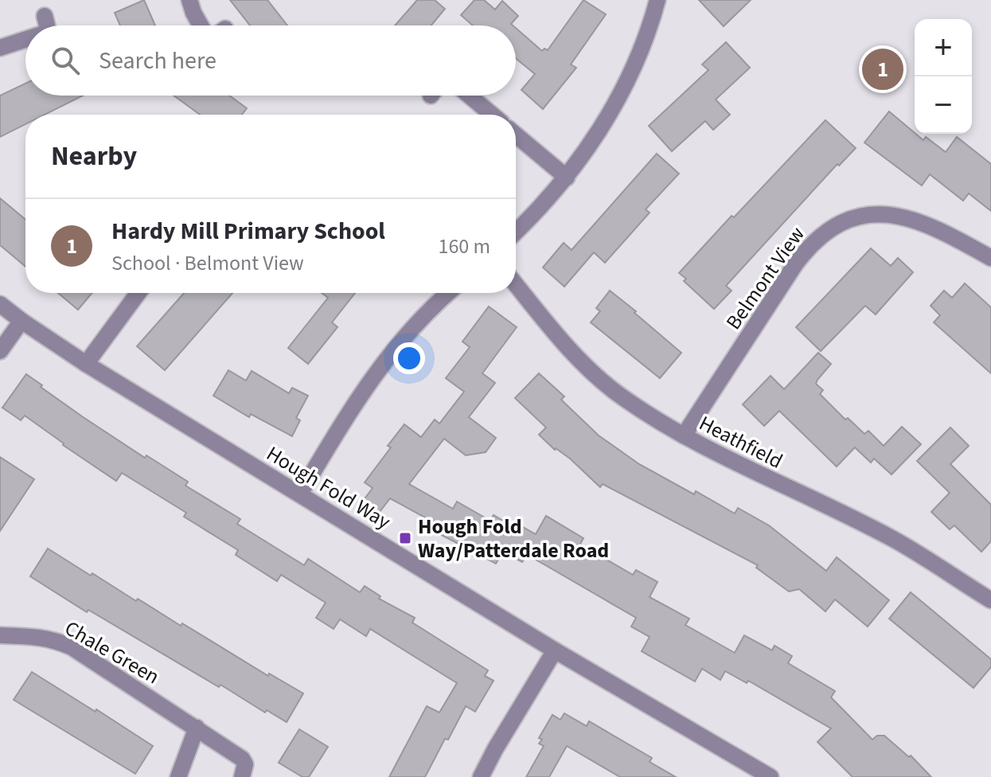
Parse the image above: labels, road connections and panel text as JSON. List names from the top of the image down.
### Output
{
  "streets": {
    "street": [
      "Belmont View",
      "Heathfield",
      "Hough Fold Way",
      "Chale Green"
    ]
  },
  "crossings": [
    ["Belmont View", "Heathfield"]
  ],
  "places": {
    "transit": ["Hough Fold Way/Patterdale Road"]
  },
  "page": {
    "map_buttons": ["+", "−"],
    "search": "Search here",
    "pins": "1",
    "heading": "Nearby",
    "list": [
      {
        "mark": "1",
        "name": "Hardy Mill Primary School",
        "note": "School · Belmont View",
        "value": "160 m"
      }
    ]
  }
}
